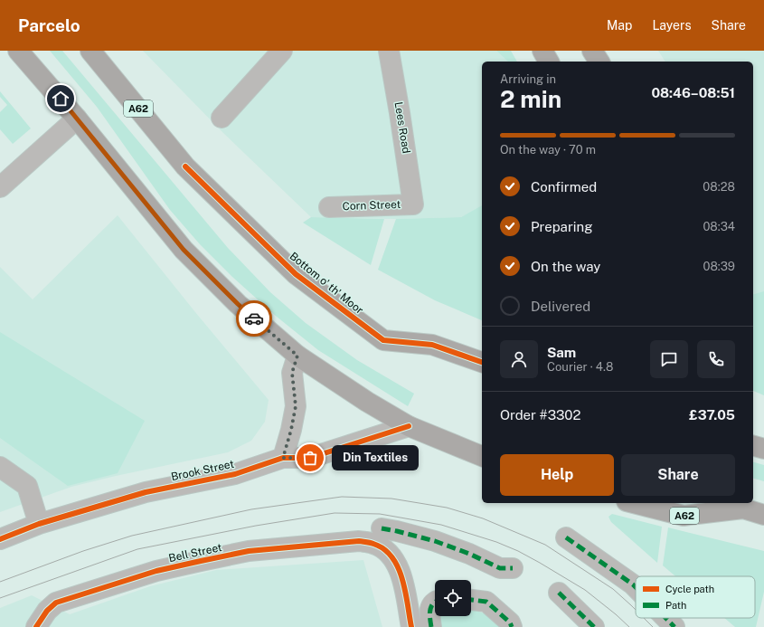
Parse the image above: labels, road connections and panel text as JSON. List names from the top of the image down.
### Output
{
  "streets": {
    "main road": ["A62", "Bottom o' th' Moor"],
    "street": [
      "Lees Road",
      "Corn Street",
      "Brook Street",
      "Bell Street"
    ]
  },
  "crossings": [
    ["Lees Road", "Corn Street"]
  ],
  "places": ["Din Textiles"],
  "legend": ["Cycle path", "Path"],
  "page": {
    "header": "Parcelo",
    "nav": ["Map", "Layers", "Share"],
    "heading": ["2 min", "Arriving in", "08:46–08:51"],
    "panel": [
      "Sam",
      "Courier · 4.8",
      "Order #3302",
      "£37.05"
    ],
    "bar": "On the way · 70 m",
    "list": [
      ["Confirmed", "08:28"],
      ["Preparing", "08:34"],
      ["On the way", "08:39"],
      "Delivered"
    ],
    "bubble": "Din Textiles",
    "buttons": ["Help", "Share"]
  }
}
